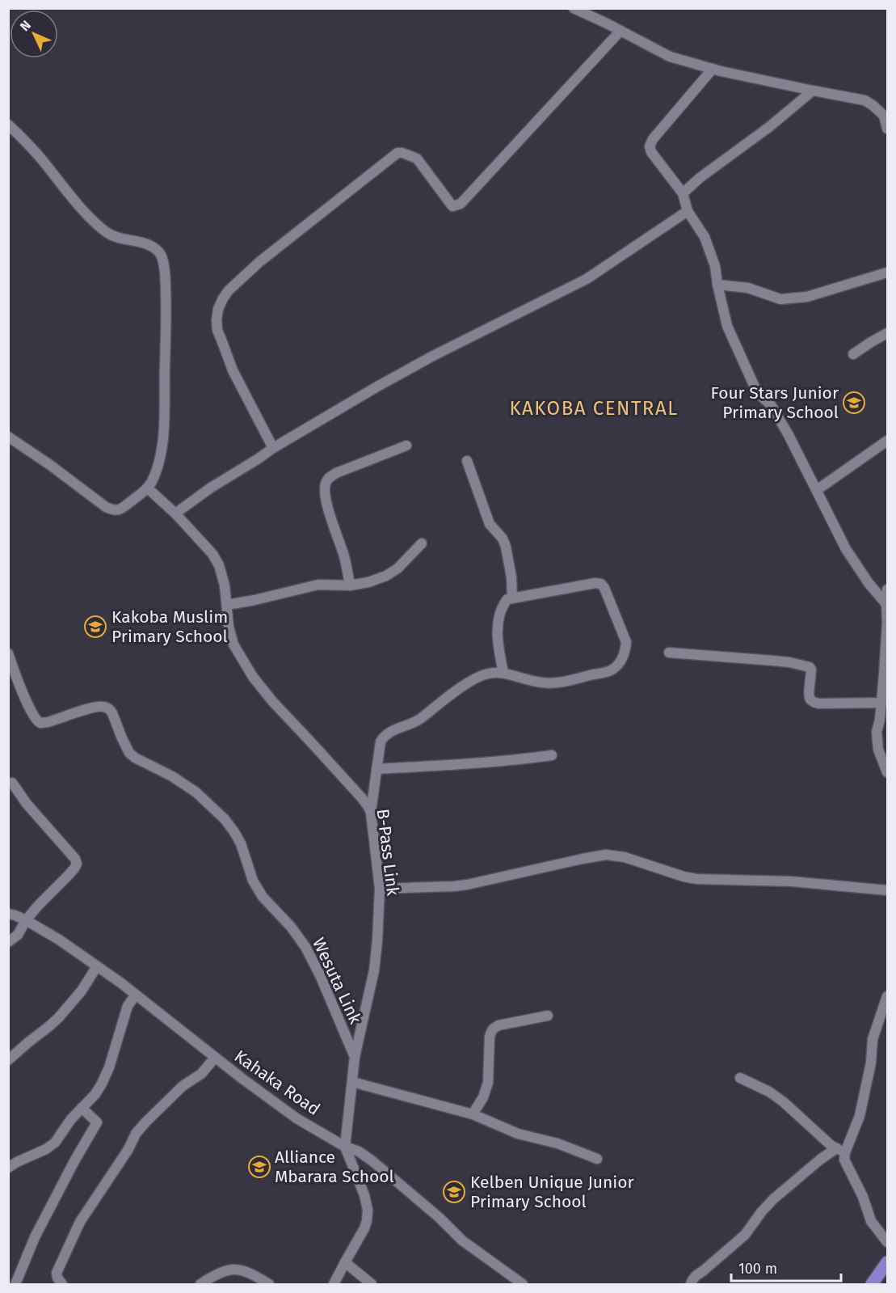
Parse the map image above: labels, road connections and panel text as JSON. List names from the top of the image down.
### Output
{
  "streets": {
    "street": ["B-Pass Link", "Wesuta Link", "Kahaka Road"]
  },
  "crossings": [
    ["B-Pass Link", "Wesuta Link"],
    ["B-Pass Link", "Kahaka Road"]
  ],
  "districts": ["KAKOBA CENTRAL"],
  "places": {
    "school or university": [
      "Four Stars Junior Primary School",
      "Kakoba Muslim Primary School",
      "Alliance Mbarara School",
      "Kelben Unique Junior Primary School"
    ]
  },
  "scale_bar": "100 m",
  "north": "top left"
}
